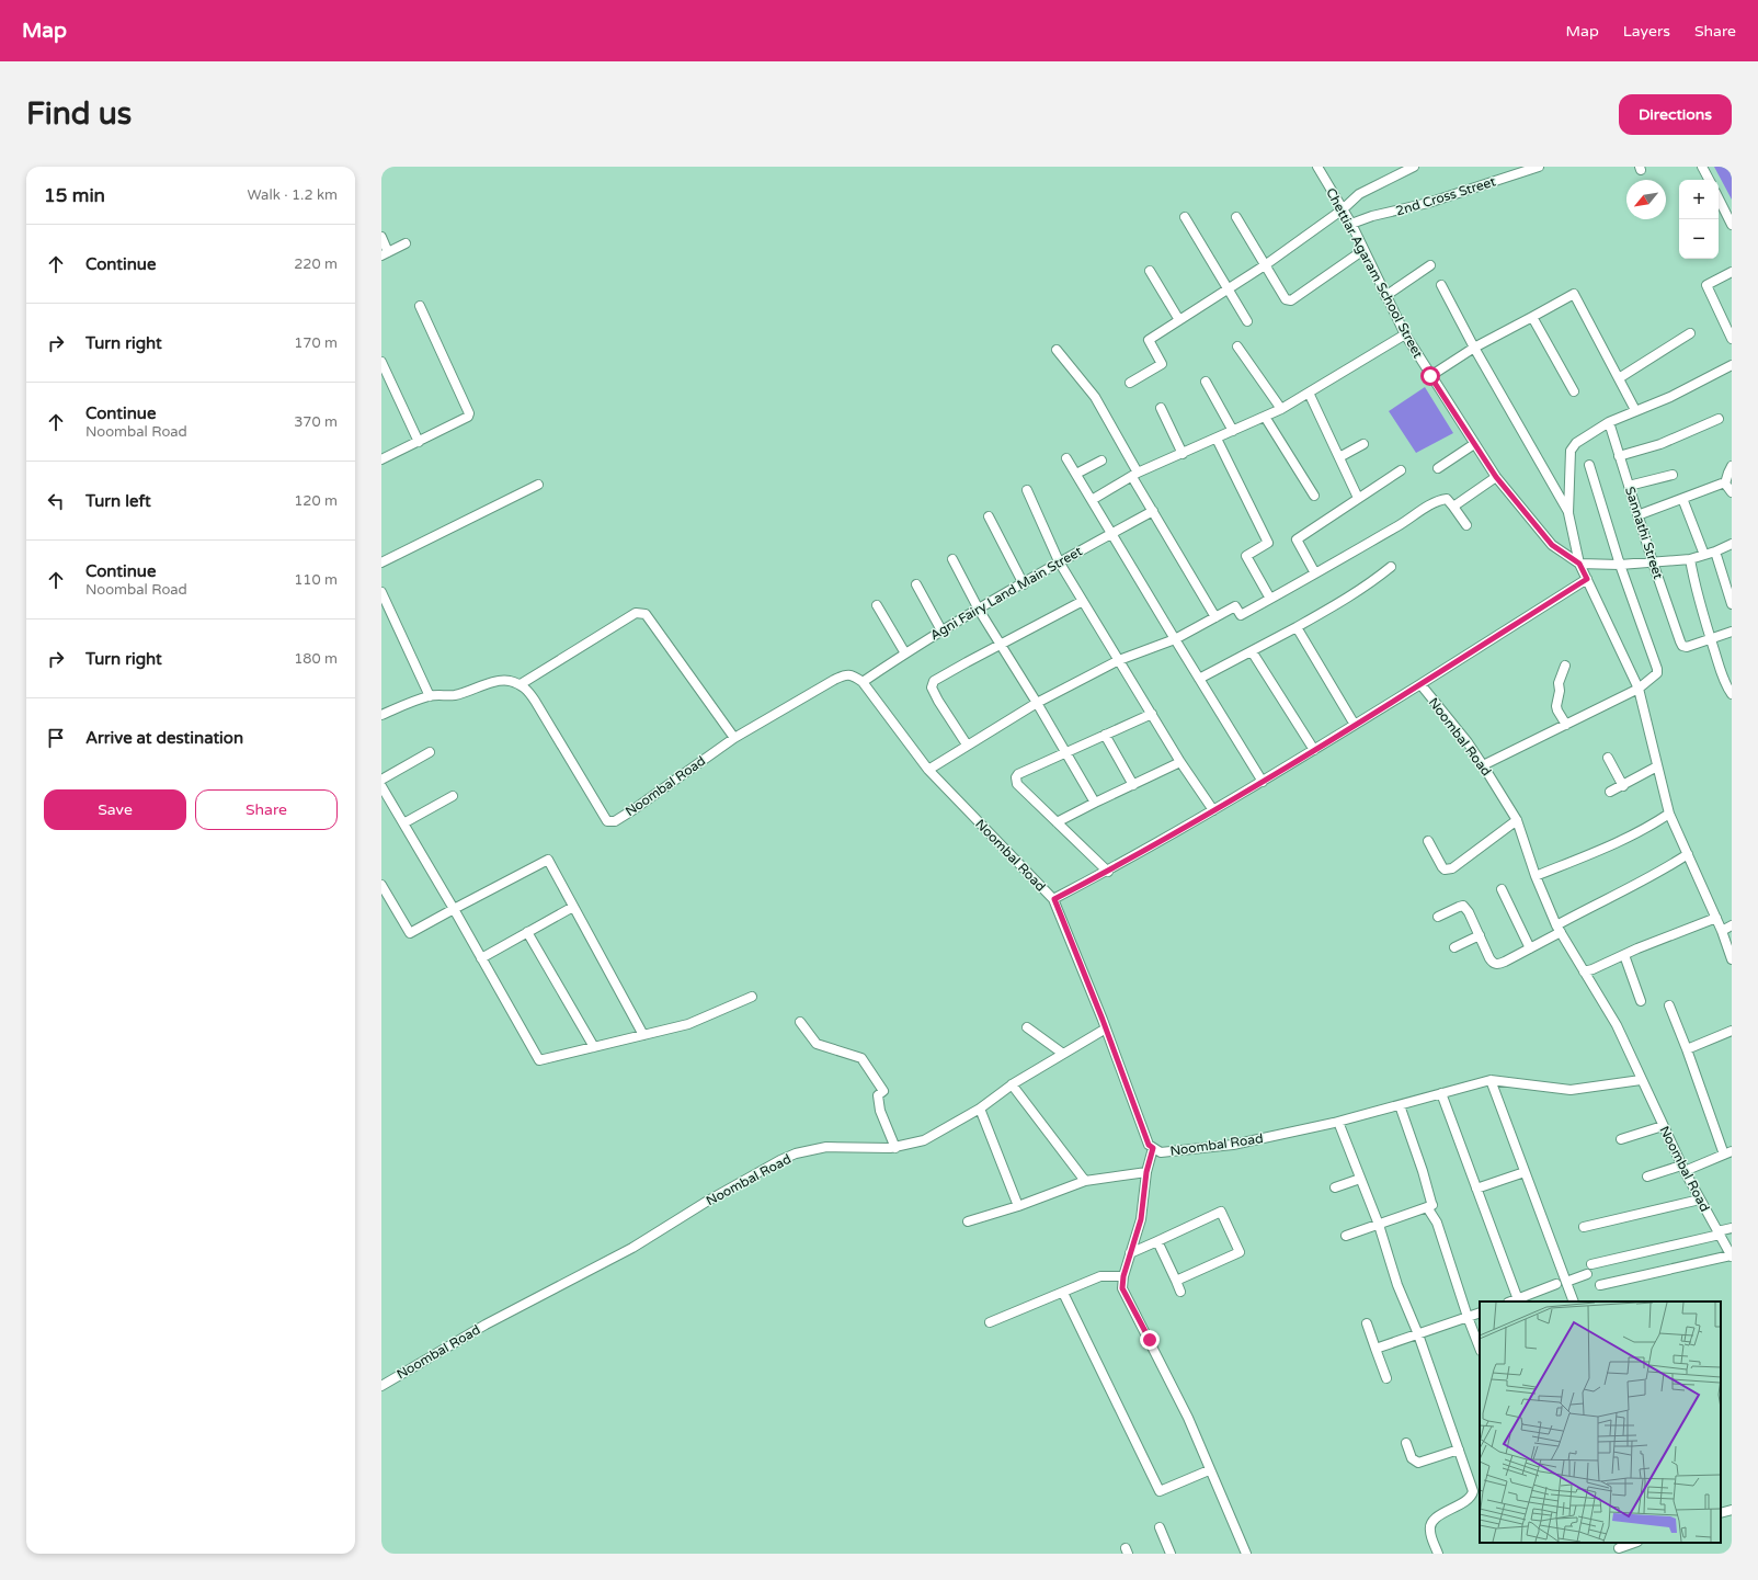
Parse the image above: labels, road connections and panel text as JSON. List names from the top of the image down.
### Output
{
  "streets": {
    "street": [
      "2nd Cross Street",
      "Chettiar Agaram School Street",
      "Sannathi Street",
      "Agni Fairy Land Main Street",
      "Noombal Road"
    ]
  },
  "crossings": [
    ["2nd Cross Street", "Chettiar Agaram School Street"],
    ["Agni Fairy Land Main Street", "Noombal Road"]
  ],
  "north": "bottom left",
  "page": {
    "header": "Map",
    "nav": ["Map", "Layers", "Share"],
    "buttons": [
      "Directions",
      ["Save", "Share"]
    ],
    "title": "Find us",
    "heading": ["15 min", "Walk · 1.2 km"],
    "map_buttons": ["+", "−"],
    "list": [
      ["Continue", "220 m"],
      ["Turn right", "170 m"],
      ["Continue", "Noombal Road", "370 m"],
      ["Turn left", "120 m"],
      ["Continue", "Noombal Road", "110 m"],
      ["Turn right", "180 m"],
      "Arrive at destination"
    ]
  }
}
